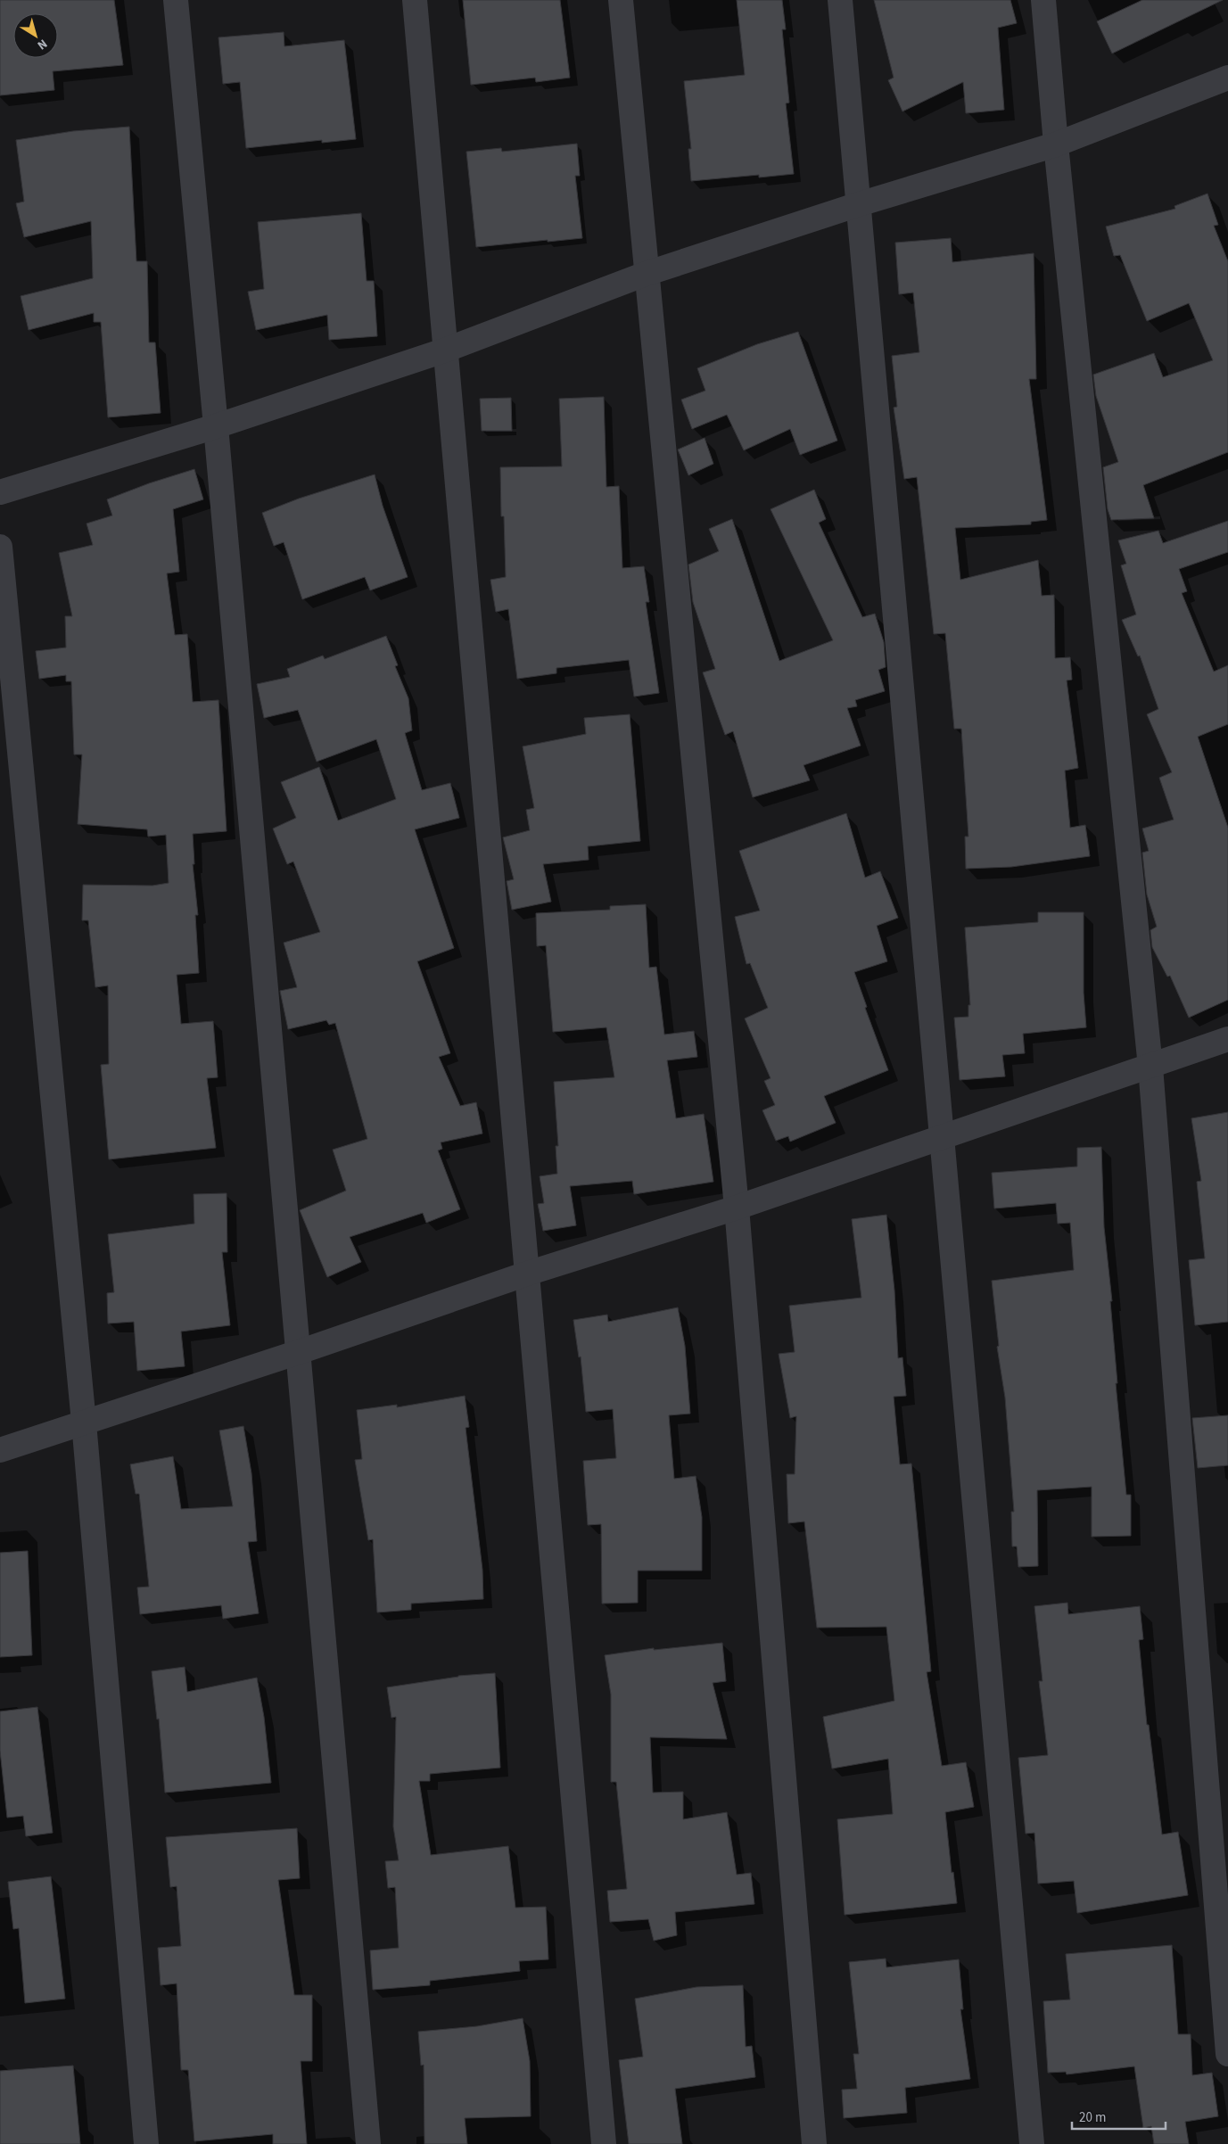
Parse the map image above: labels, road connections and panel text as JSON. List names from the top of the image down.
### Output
{
  "scale_bar": "20 m",
  "north": "bottom right"
}
